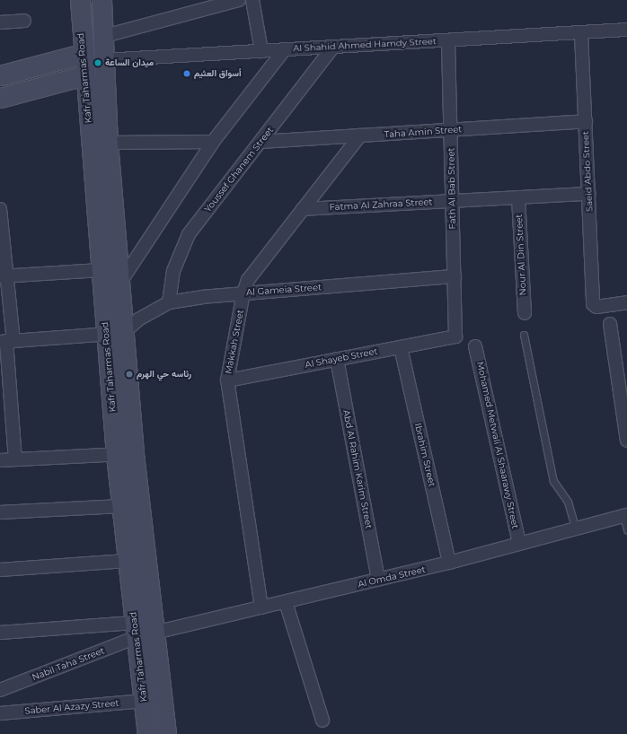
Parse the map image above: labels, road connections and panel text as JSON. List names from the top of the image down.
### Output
{
  "streets": {
    "street": [
      "Al Shahid Ahmed Hamdy Street",
      "Kafr Taharmas Road",
      "Taha Amin Street",
      "Youssef Ghanem Street",
      "Saeid Abdo Street",
      "Fath Al Bab Street",
      "Fatma Al Zahraa Street",
      "Nour Al Din Street",
      "Al Gameia Street",
      "Makkah Street",
      "Al Shayeb Street",
      "Mohamed Metwali Al Shaarawy Street",
      "Ibrahim Street",
      "Abd Al Rahim Karim Street",
      "Al Omda Street",
      "Nabil Taha Street",
      "Saber Al Azazy Street"
    ]
  },
  "crossings": [
    ["Al Shahid Ahmed Hamdy Street", "Kafr Taharmas Road"],
    ["Al Shahid Ahmed Hamdy Street", "Youssef Ghanem Street"],
    ["Al Shahid Ahmed Hamdy Street", "Saeid Abdo Street"],
    ["Al Shahid Ahmed Hamdy Street", "Fath Al Bab Street"],
    ["Kafr Taharmas Road", "Al Gameia Street"],
    ["Kafr Taharmas Road", "Al Omda Street"],
    ["Kafr Taharmas Road", "Nabil Taha Street"],
    ["Kafr Taharmas Road", "Saber Al Azazy Street"],
    ["Taha Amin Street", "Youssef Ghanem Street"],
    ["Taha Amin Street", "Saeid Abdo Street"],
    ["Taha Amin Street", "Fath Al Bab Street"],
    ["Taha Amin Street", "Makkah Street"],
    ["Youssef Ghanem Street", "Al Gameia Street"],
    ["Saeid Abdo Street", "Fatma Al Zahraa Street"],
    ["Fath Al Bab Street", "Fatma Al Zahraa Street"],
    ["Fath Al Bab Street", "Al Gameia Street"],
    ["Fath Al Bab Street", "Al Shayeb Street"],
    ["Fatma Al Zahraa Street", "Nour Al Din Street"],
    ["Fatma Al Zahraa Street", "Makkah Street"],
    ["Al Gameia Street", "Makkah Street"],
    ["Makkah Street", "Al Shayeb Street"],
    ["Makkah Street", "Al Omda Street"],
    ["Al Shayeb Street", "Ibrahim Street"],
    ["Al Shayeb Street", "Abd Al Rahim Karim Street"],
    ["Mohamed Metwali Al Shaarawy Street", "Al Omda Street"],
    ["Ibrahim Street", "Al Omda Street"],
    ["Abd Al Rahim Karim Street", "Al Omda Street"]
  ],
  "places": ["ميدان الساعة", "أسواق العثيم", "رئاسه حي الهرم"]
}
